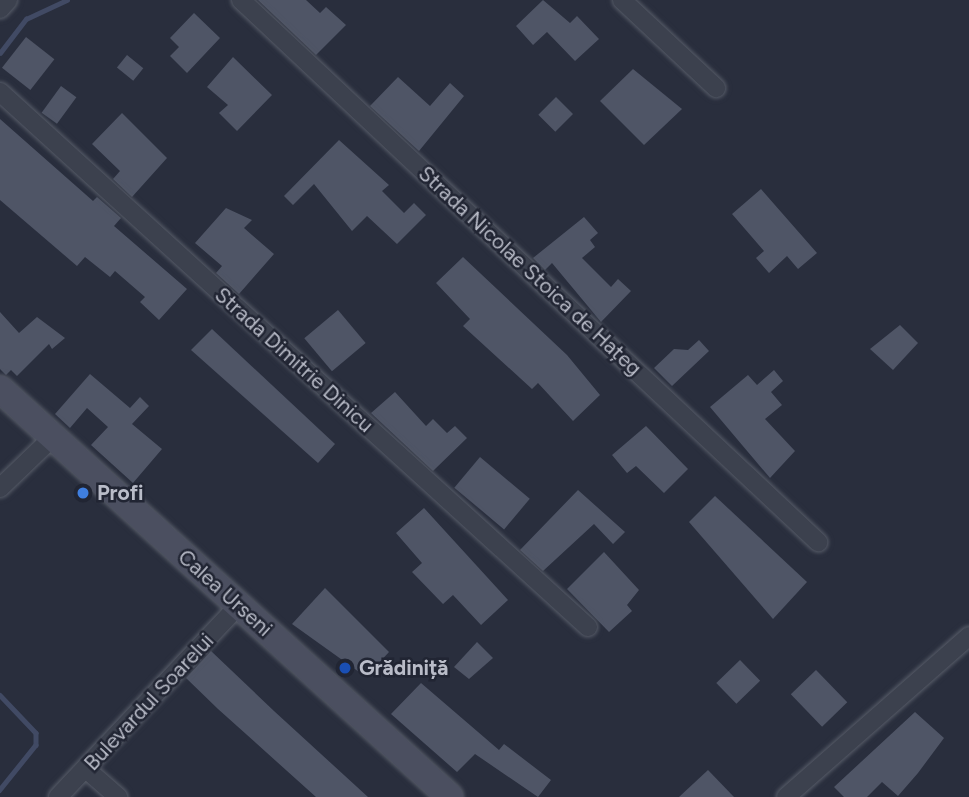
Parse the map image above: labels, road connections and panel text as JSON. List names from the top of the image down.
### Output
{
  "streets": {
    "street": [
      "Strada Nicolae Stoica de Hațeg",
      "Strada Dimitrie Dinicu",
      "Calea Urseni",
      "Bulevardul Soarelui"
    ]
  },
  "crossings": [
    ["Calea Urseni", "Bulevardul Soarelui"]
  ],
  "places": ["Profi", "Grădiniță"]
}
